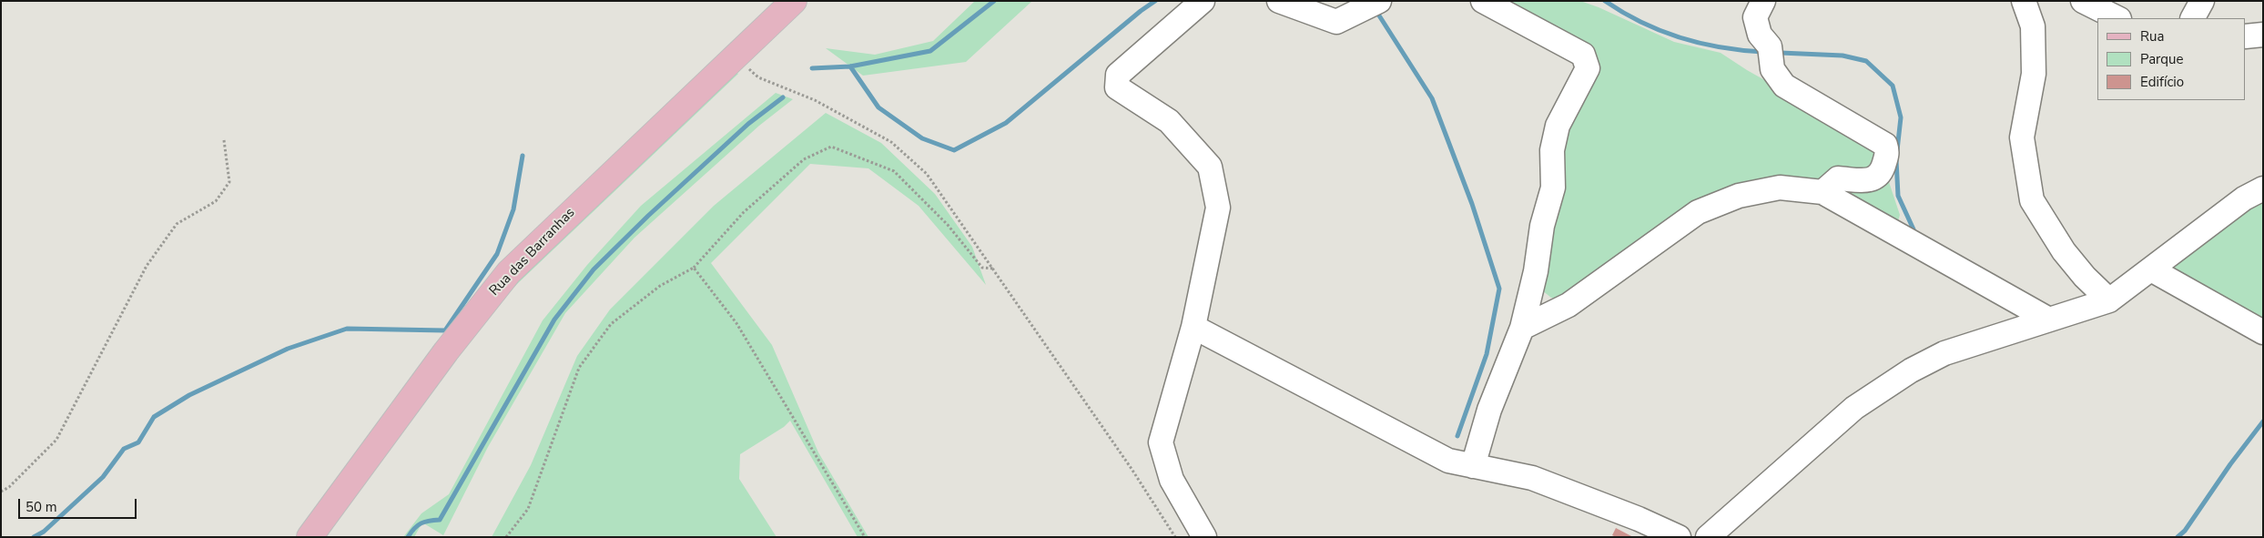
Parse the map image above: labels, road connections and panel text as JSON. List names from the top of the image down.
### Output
{
  "streets": {
    "main road": ["Rua das Barranhas"]
  },
  "legend": ["Rua", "Parque", "Edifício"],
  "scale_bar": "50 m"
}
